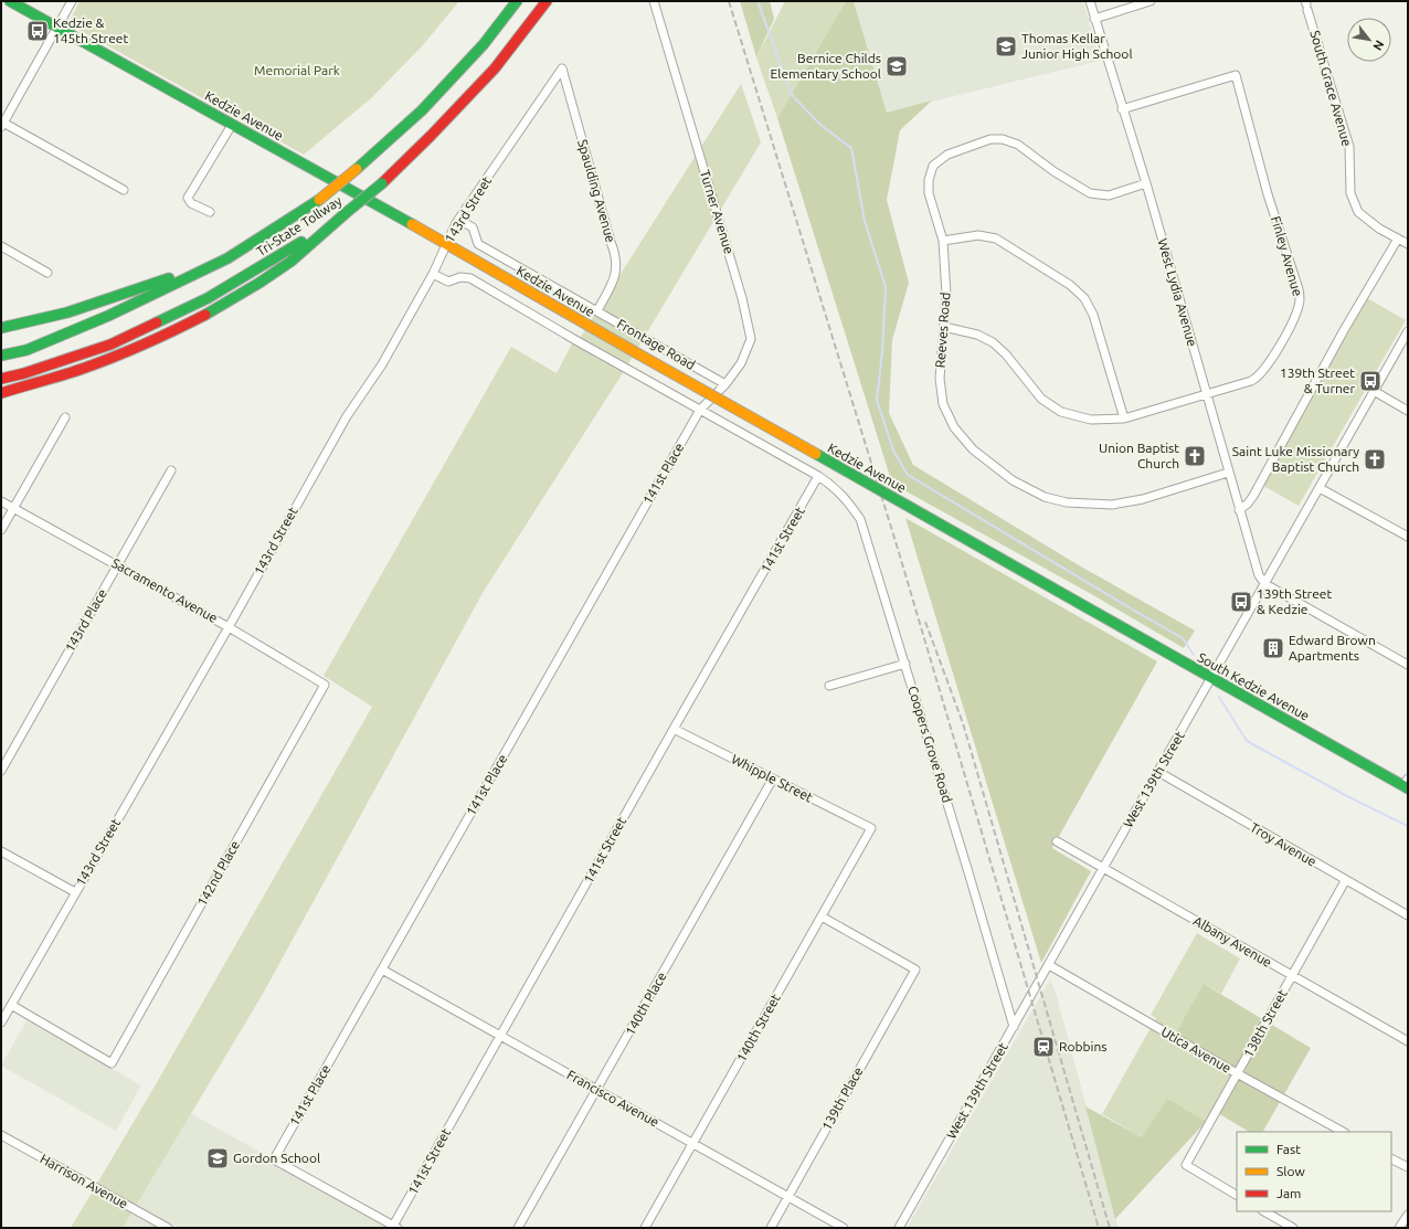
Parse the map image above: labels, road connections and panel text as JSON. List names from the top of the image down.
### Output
{
  "streets": {
    "main road": ["Kedzie Avenue", "Tri-State Tollway", "South Kedzie Avenue"],
    "street": [
      "South Grace Avenue",
      "Spaulding Avenue",
      "143rd Street",
      "Turner Avenue",
      "Finley Avenue",
      "West Lydia Avenue",
      "Reeves Road",
      "Frontage Road",
      "141st Place",
      "141st Street",
      "Sacramento Avenue",
      "143rd Place",
      "Coopers Grove Road",
      "Whipple Street",
      "West 139th Street",
      "Troy Avenue",
      "142nd Place",
      "Albany Avenue",
      "140th Place",
      "138th Street",
      "140th Street",
      "Utica Avenue",
      "Francisco Avenue",
      "139th Place",
      "Harrison Avenue"
    ]
  },
  "crossings": [
    ["Kedzie Avenue", "143rd Street"],
    ["Kedzie Avenue", "South Kedzie Avenue"],
    ["Spaulding Avenue", "143rd Street"],
    ["Spaulding Avenue", "Frontage Road"],
    ["143rd Street", "Frontage Road"],
    ["143rd Street", "Sacramento Avenue"],
    ["143rd Street", "Coopers Grove Road"],
    ["143rd Street", "142nd Place"],
    ["Turner Avenue", "Frontage Road"],
    ["Turner Avenue", "141st Place"],
    ["Turner Avenue", "Coopers Grove Road"],
    ["Finley Avenue", "West Lydia Avenue"],
    ["Finley Avenue", "Reeves Road"],
    ["West Lydia Avenue", "Reeves Road"],
    ["West Lydia Avenue", "West 139th Street"],
    ["141st Place", "141st Street"],
    ["141st Place", "Coopers Grove Road"],
    ["141st Place", "Francisco Avenue"],
    ["141st Street", "Coopers Grove Road"],
    ["141st Street", "Whipple Street"],
    ["141st Street", "Francisco Avenue"],
    ["Sacramento Avenue", "143rd Place"],
    ["Sacramento Avenue", "142nd Place"],
    ["South Kedzie Avenue", "West 139th Street"],
    ["Coopers Grove Road", "West 139th Street"],
    ["Whipple Street", "140th Place"],
    ["Whipple Street", "140th Street"],
    ["West 139th Street", "Troy Avenue"],
    ["West 139th Street", "Albany Avenue"],
    ["West 139th Street", "Utica Avenue"],
    ["Troy Avenue", "138th Street"],
    ["Albany Avenue", "138th Street"],
    ["140th Place", "Francisco Avenue"],
    ["138th Street", "Utica Avenue"],
    ["140th Street", "Francisco Avenue"],
    ["140th Street", "139th Place"],
    ["Francisco Avenue", "139th Place"]
  ],
  "parks": ["Memorial Park"],
  "places": {
    "bus stop": ["Kedzie & 145th Street", "139th Street & Turner", "139th Street & Kedzie"],
    "school or university": ["Thomas Kellar Junior High School", "Bernice Childs Elementary School", "Gordon School"],
    "church": ["Union Baptist Church", "Saint Luke Missionary Baptist Church"],
    "building": ["Edward Brown Apartments"],
    "station": ["Robbins"]
  },
  "legend": ["Fast", "Slow", "Jam"],
  "north": "bottom right"
}
